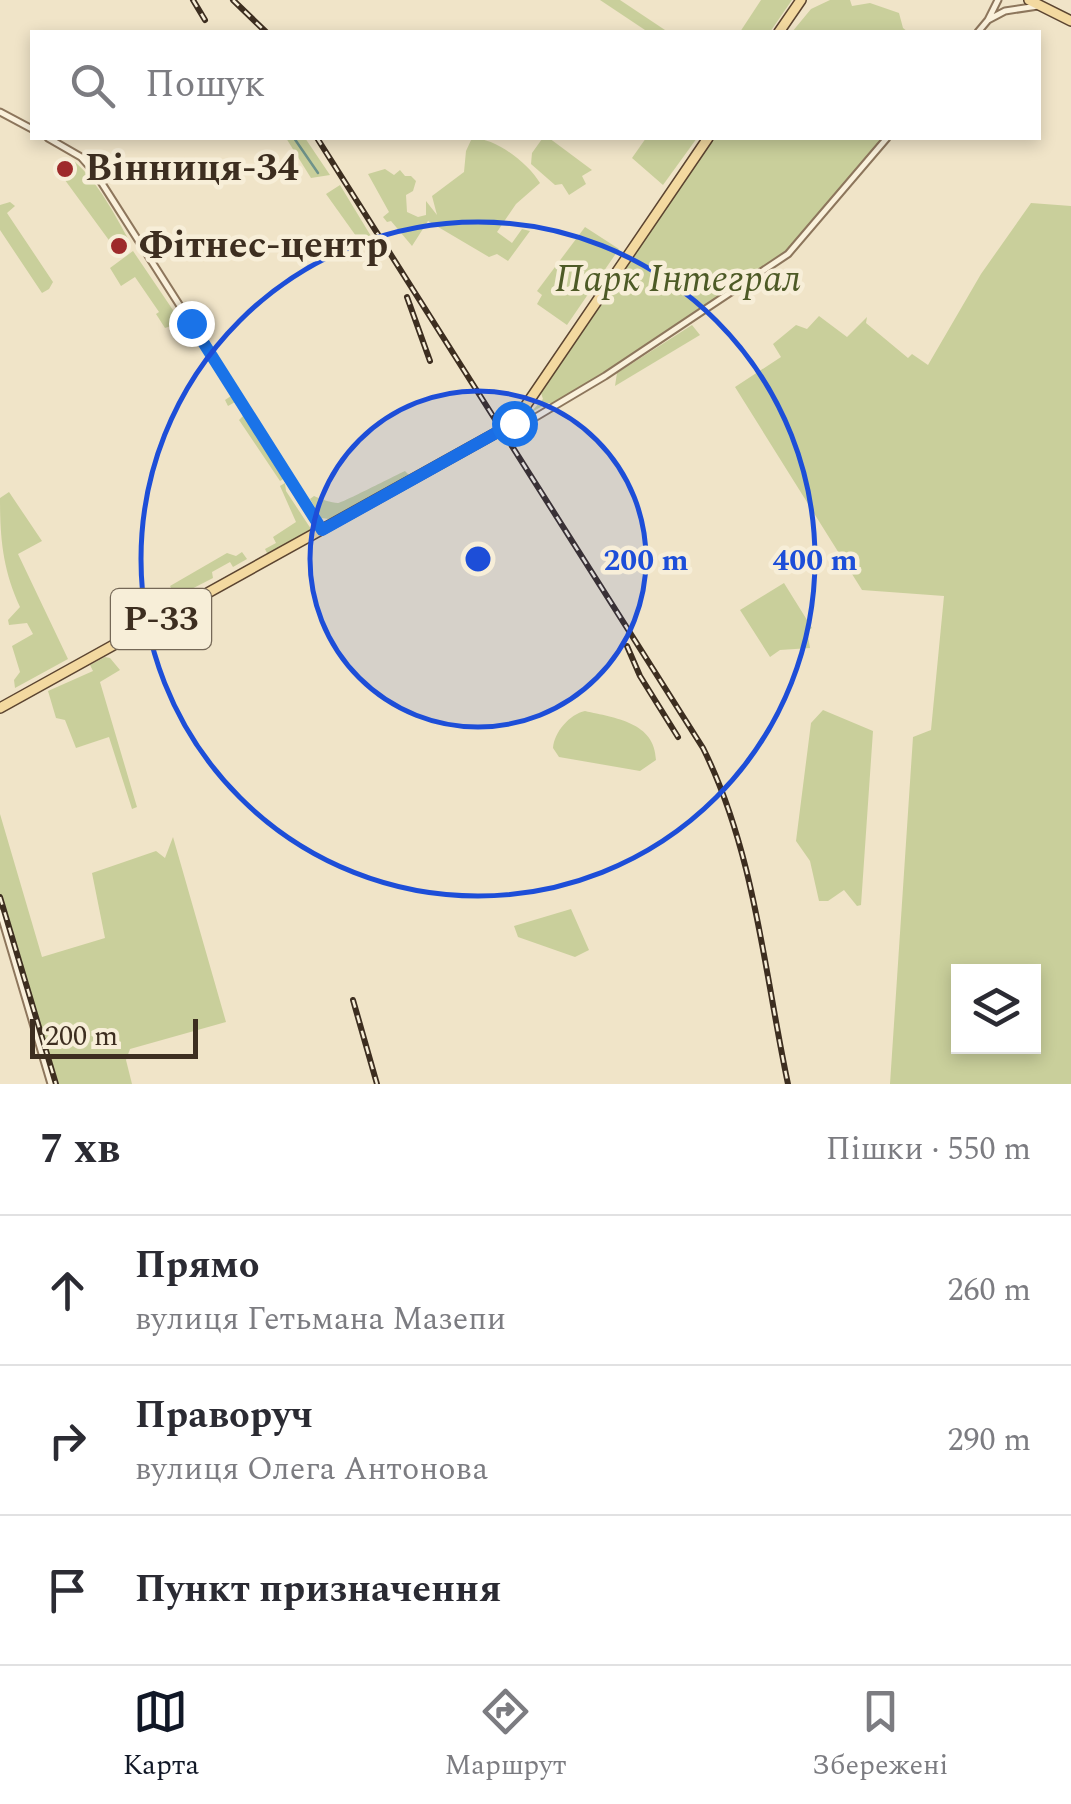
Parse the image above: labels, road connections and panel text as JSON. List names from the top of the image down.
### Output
{
  "streets": {
    "main road": ["Р-33"]
  },
  "parks": ["Парк Інтеграл"],
  "places": ["Вінниця-34", "Фітнес-центр"],
  "scale_bar": "200 m",
  "page": {
    "search": "Пошук",
    "scale": "200 m",
    "heading": ["7 хв", "Пішки · 550 m"],
    "list": [
      ["Прямо", "вулиця Гетьмана Мазепи", "260 m"],
      ["Праворуч", "вулиця Олега Антонова", "290 m"],
      "Пункт призначення"
    ],
    "nav": ["Карта", "Маршрут", "Збережені"]
  },
  "rings": ["200 m", "400 m"]
}
